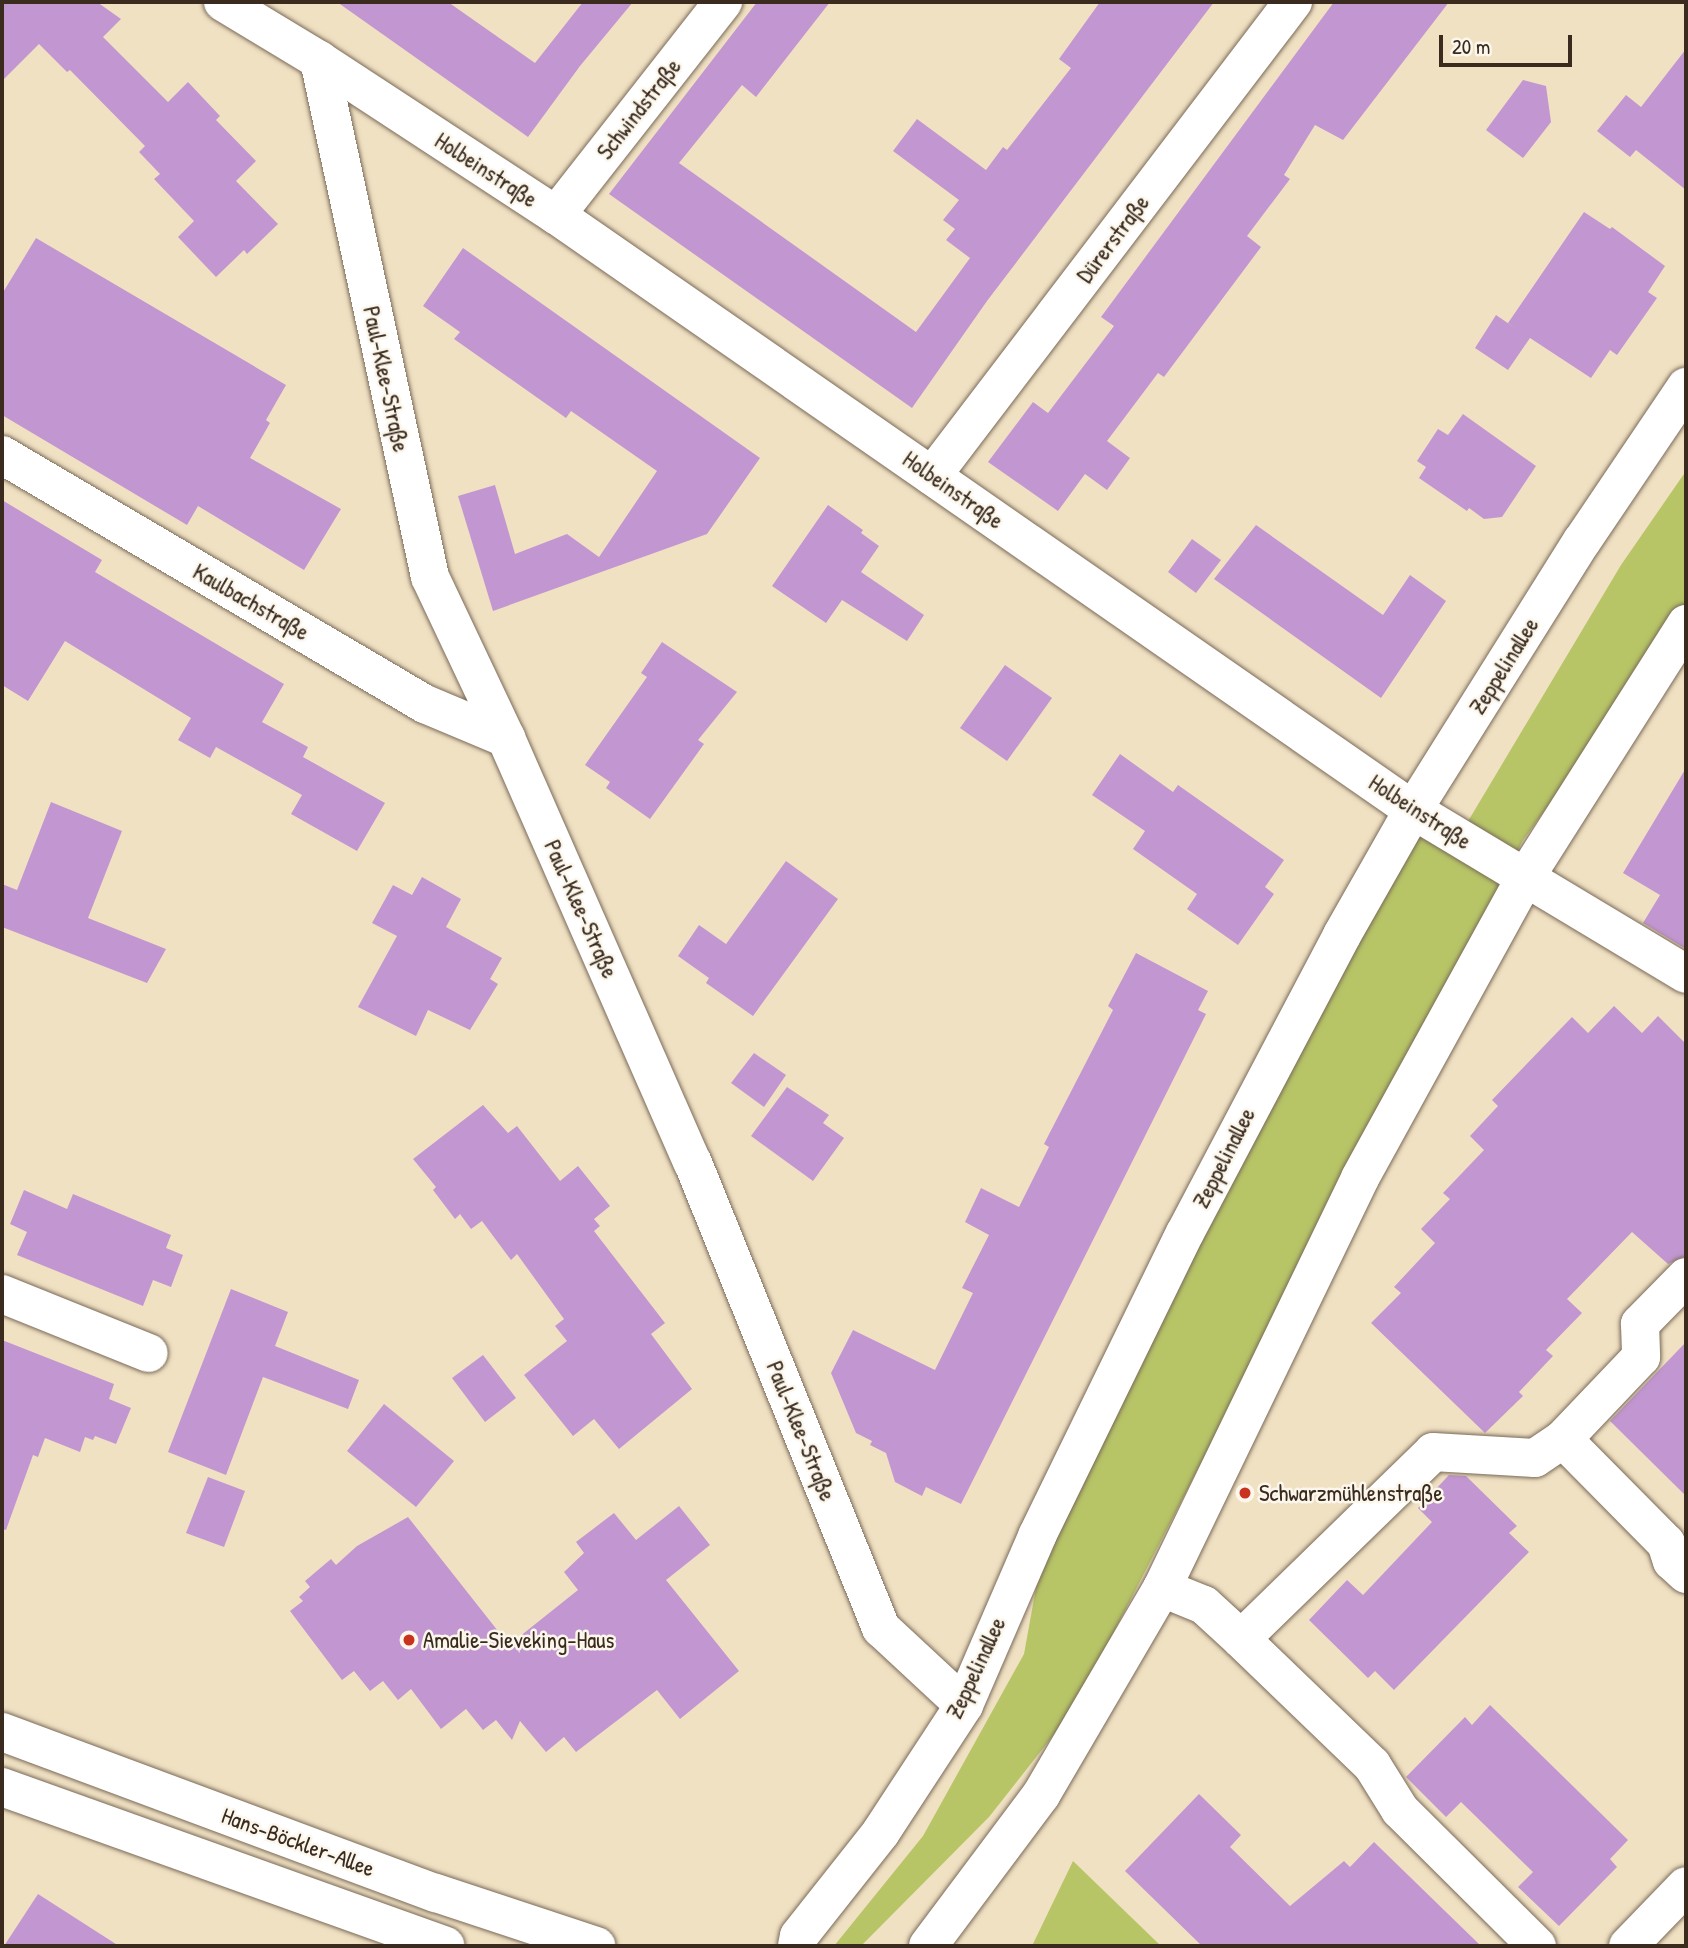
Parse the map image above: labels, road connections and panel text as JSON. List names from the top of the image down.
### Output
{
  "streets": {
    "street": [
      "Schwindstraße",
      "Holbeinstraße",
      "Dürerstraße",
      "Paul-Klee-Straße",
      "Kaulbachstraße",
      "Zeppelinallee",
      "Hans-Böckler-Allee"
    ]
  },
  "crossings": [
    ["Schwindstraße", "Holbeinstraße"],
    ["Holbeinstraße", "Dürerstraße"],
    ["Holbeinstraße", "Paul-Klee-Straße"],
    ["Holbeinstraße", "Zeppelinallee"],
    ["Paul-Klee-Straße", "Kaulbachstraße"],
    ["Paul-Klee-Straße", "Zeppelinallee"]
  ],
  "places": ["Schwarzmühlenstraße", "Amalie-Sieveking-Haus"],
  "scale_bar": "20 m"
}
